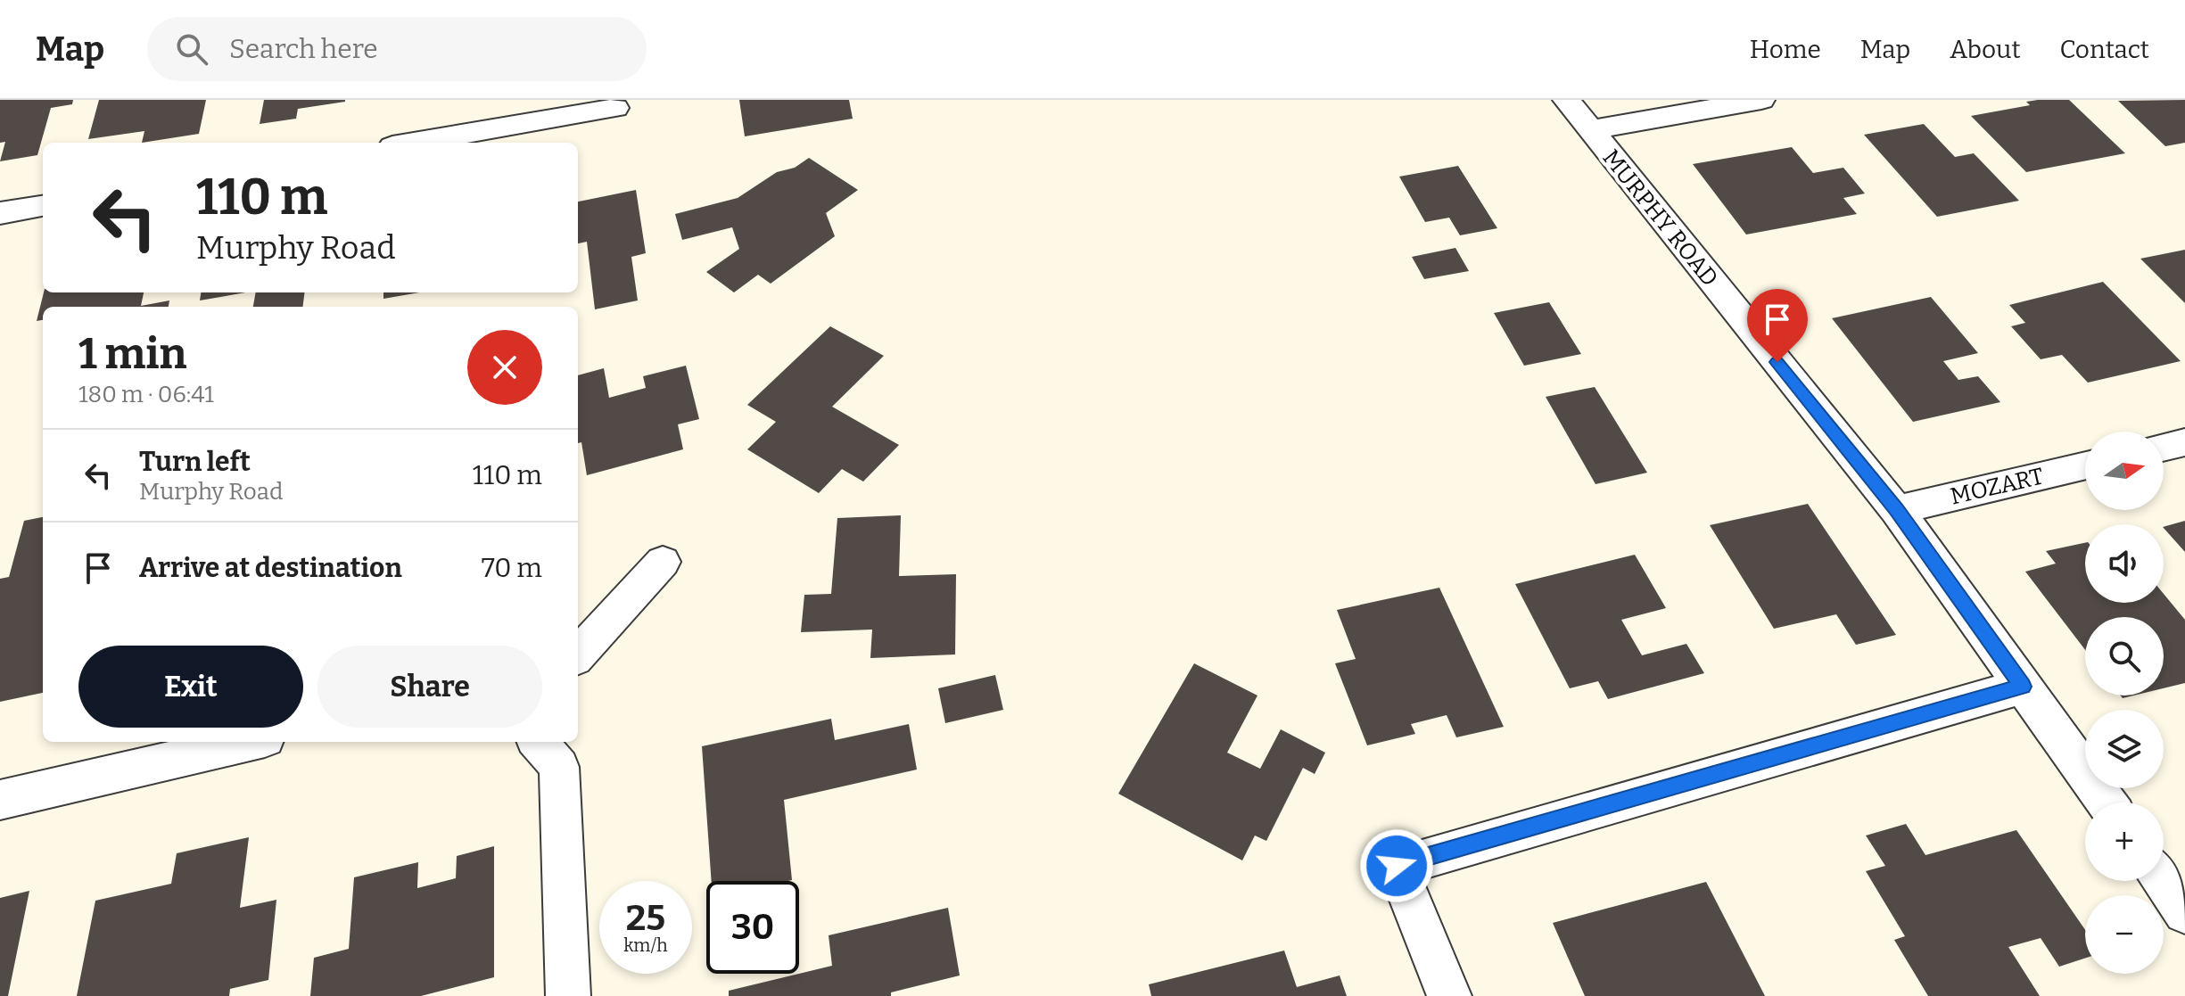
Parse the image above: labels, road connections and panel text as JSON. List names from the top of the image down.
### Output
{
  "streets": {
    "street": ["MURPHY ROAD", "MOZART"]
  },
  "crossings": [
    ["MURPHY ROAD", "MOZART"]
  ],
  "north": "right",
  "page": {
    "header": "Map",
    "search": "Search here",
    "nav": [
      "Home",
      "Map",
      "About",
      "Contact"
    ],
    "turn": ["110 m", "Murphy Road"],
    "heading": ["1 min", "180 m · 06:41"],
    "list": [
      {
        "name": "Turn left",
        "note": "Murphy Road",
        "value": "110 m"
      },
      {
        "name": "Arrive at destination",
        "value": "70 m"
      }
    ],
    "map_buttons": ["+", "−"],
    "buttons": ["Exit", "Share"],
    "speed": "25 km/h",
    "limit": "30"
  }
}
